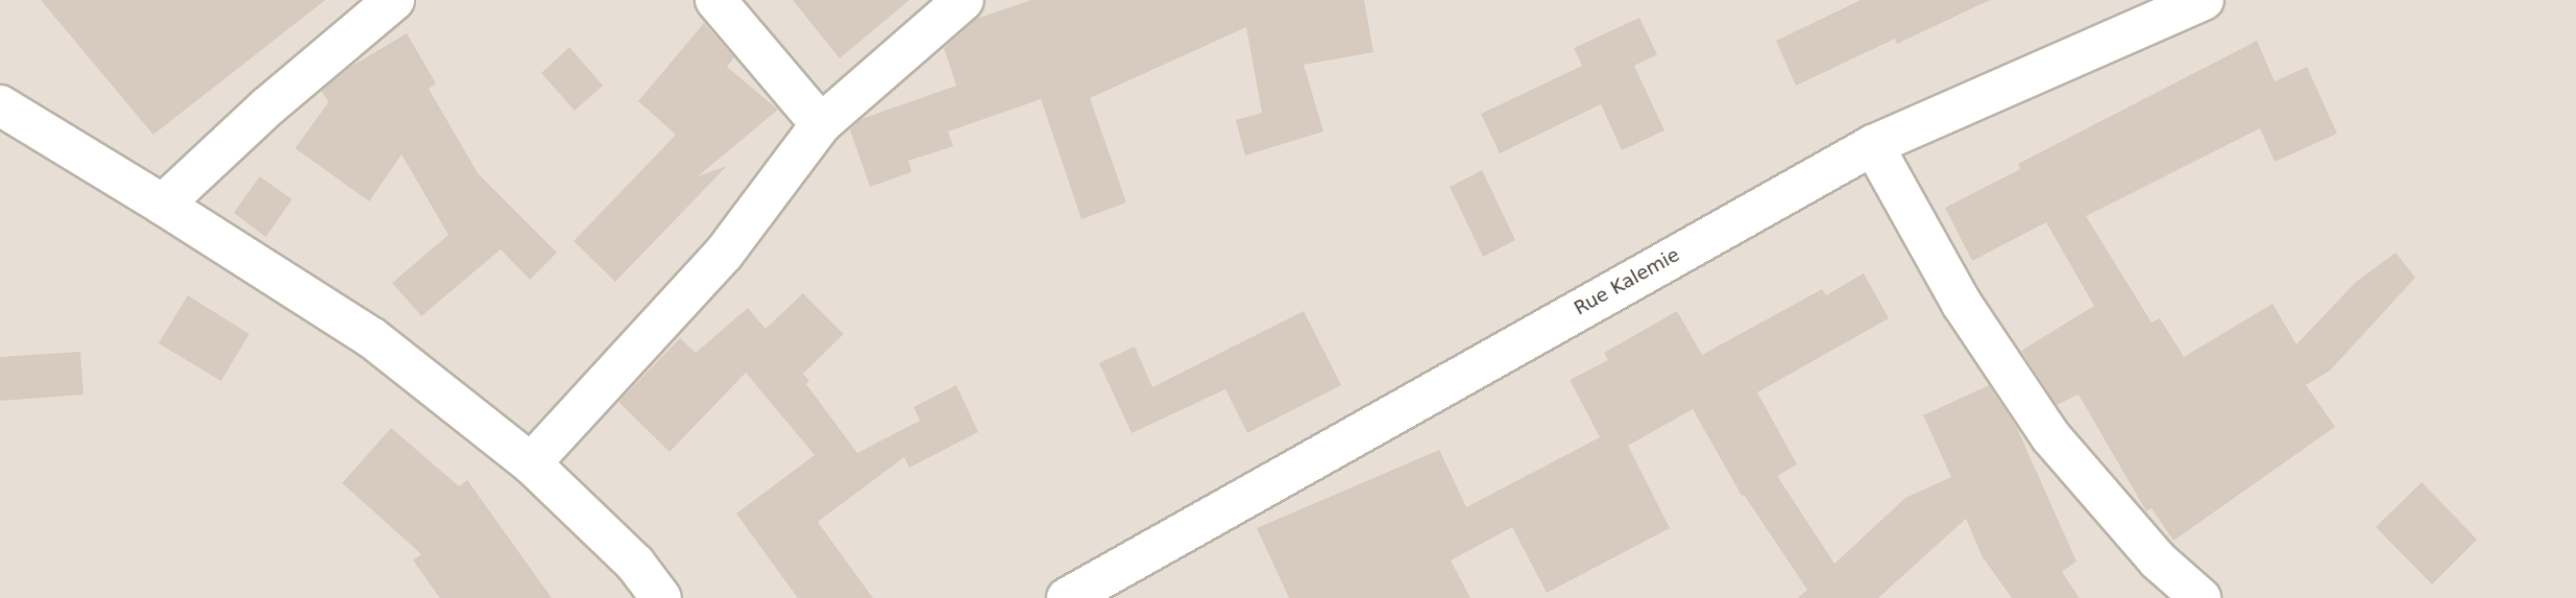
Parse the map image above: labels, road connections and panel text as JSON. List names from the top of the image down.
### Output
{
  "streets": {
    "street": ["Rue Kalemie"]
  }
}
